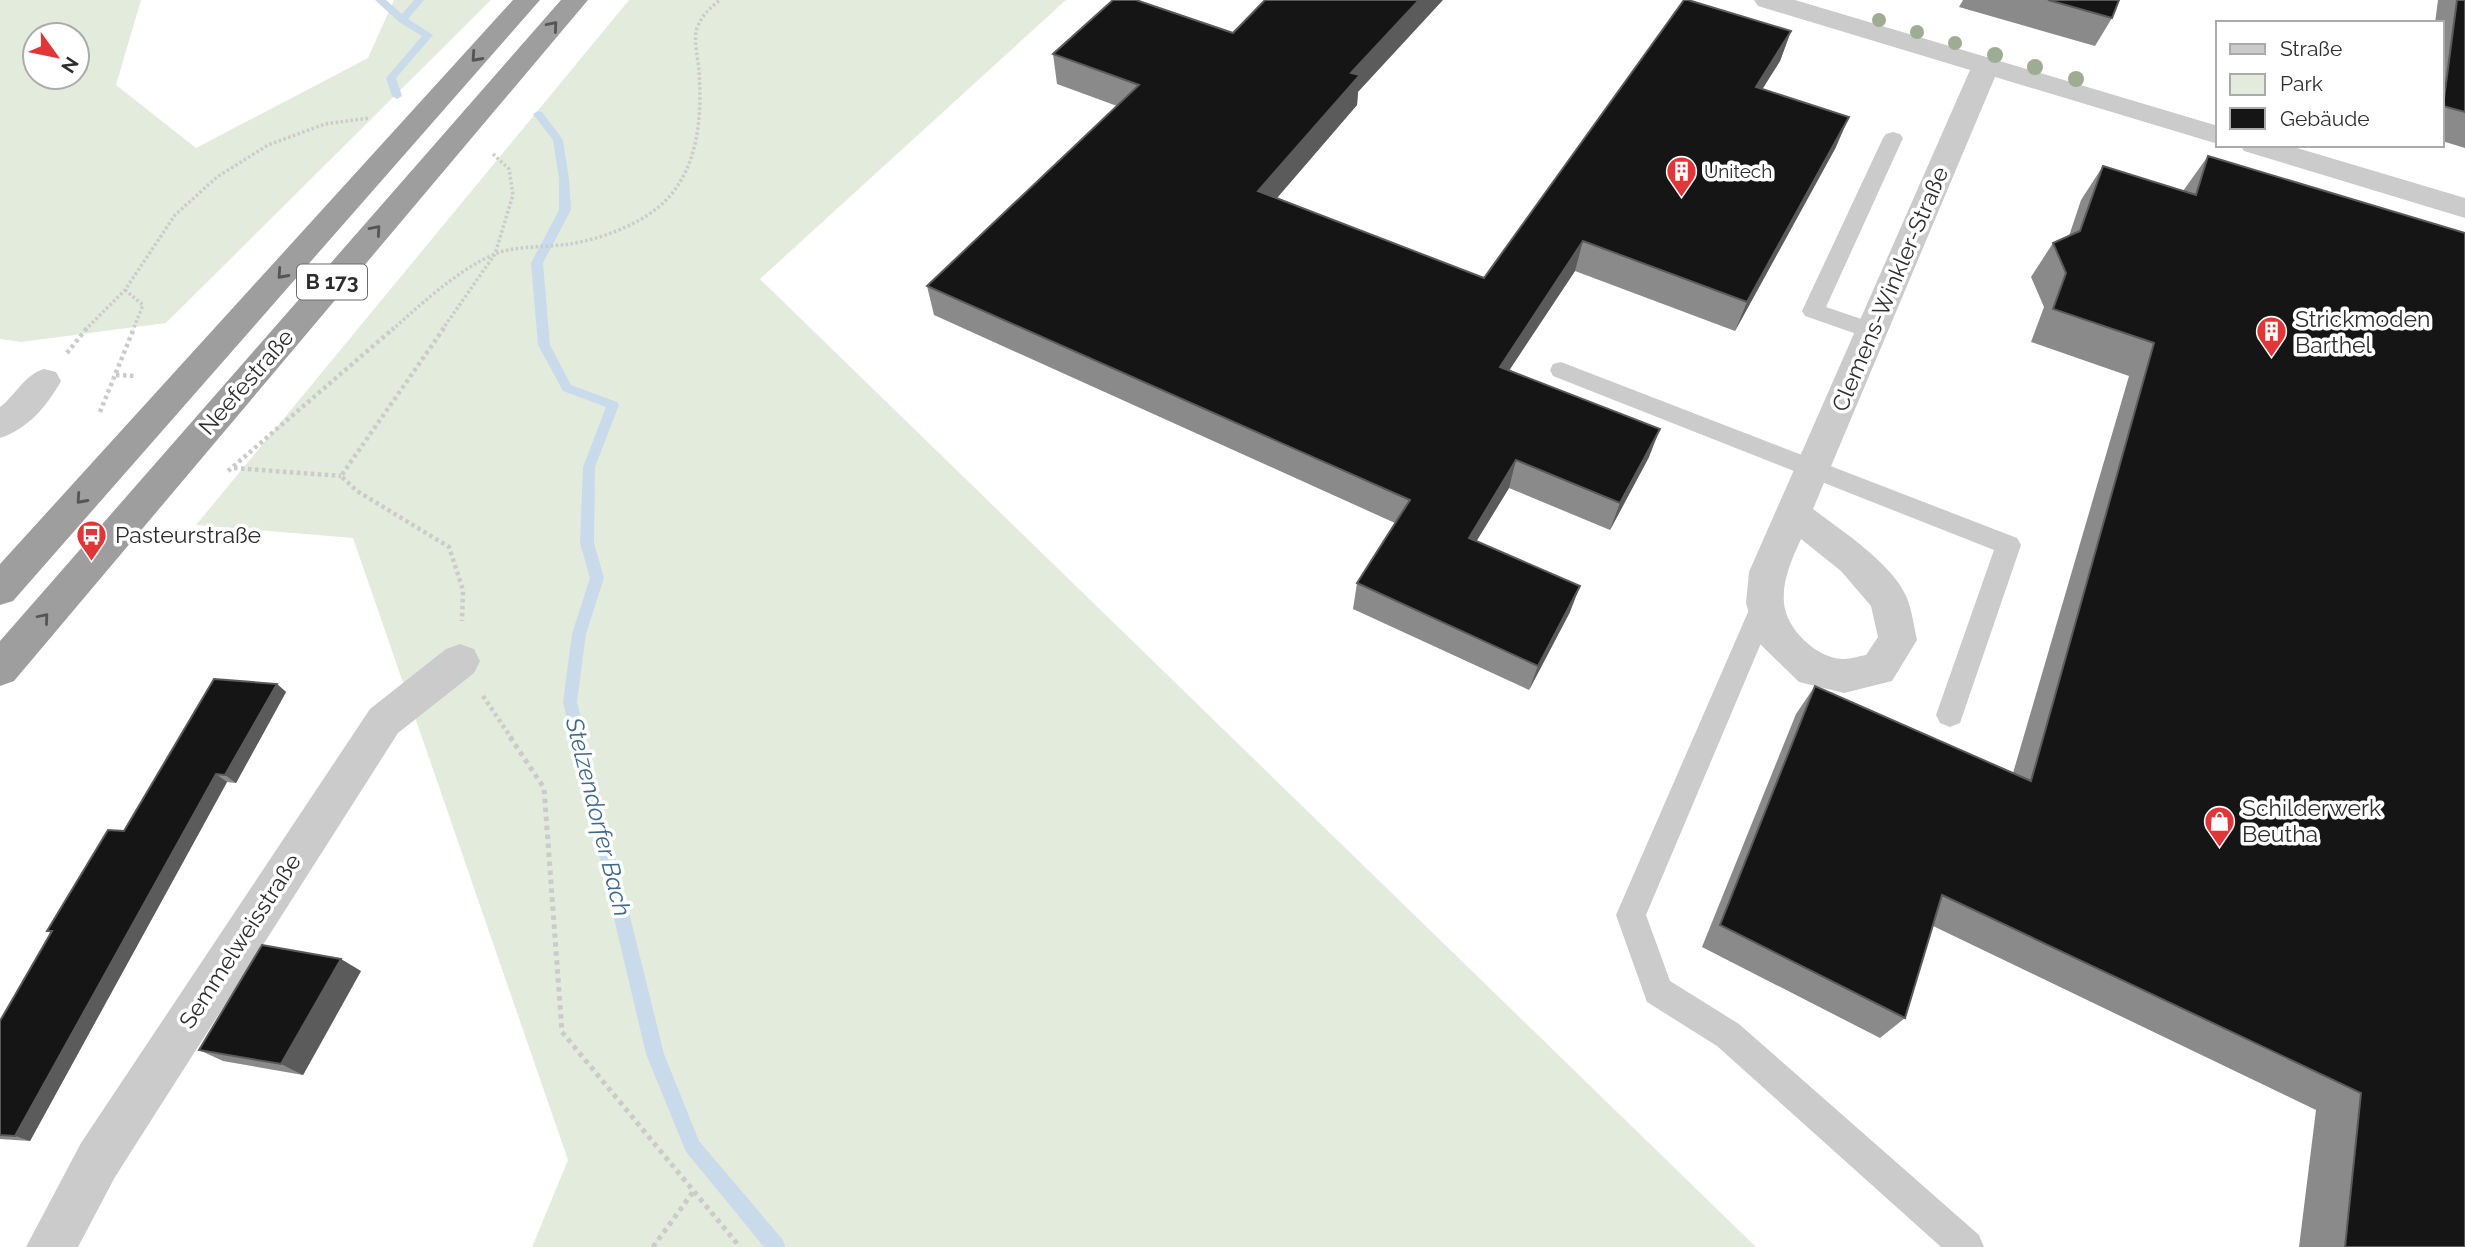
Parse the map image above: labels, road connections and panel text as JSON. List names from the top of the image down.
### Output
{
  "streets": {
    "highway": ["B 173", "Neefestraße"],
    "street": ["Clemens-Winkler-Straße", "Semmelweisstraße"]
  },
  "water": ["Stelzendorfer Bach"],
  "places": {
    "building": ["Unitech", "Strickmoden Barthel"],
    "bus stop": ["Pasteurstraße"],
    "shop": ["Schilderwerk Beutha"]
  },
  "legend": ["Straße", "Park", "Gebäude"],
  "north": "bottom right"
}
